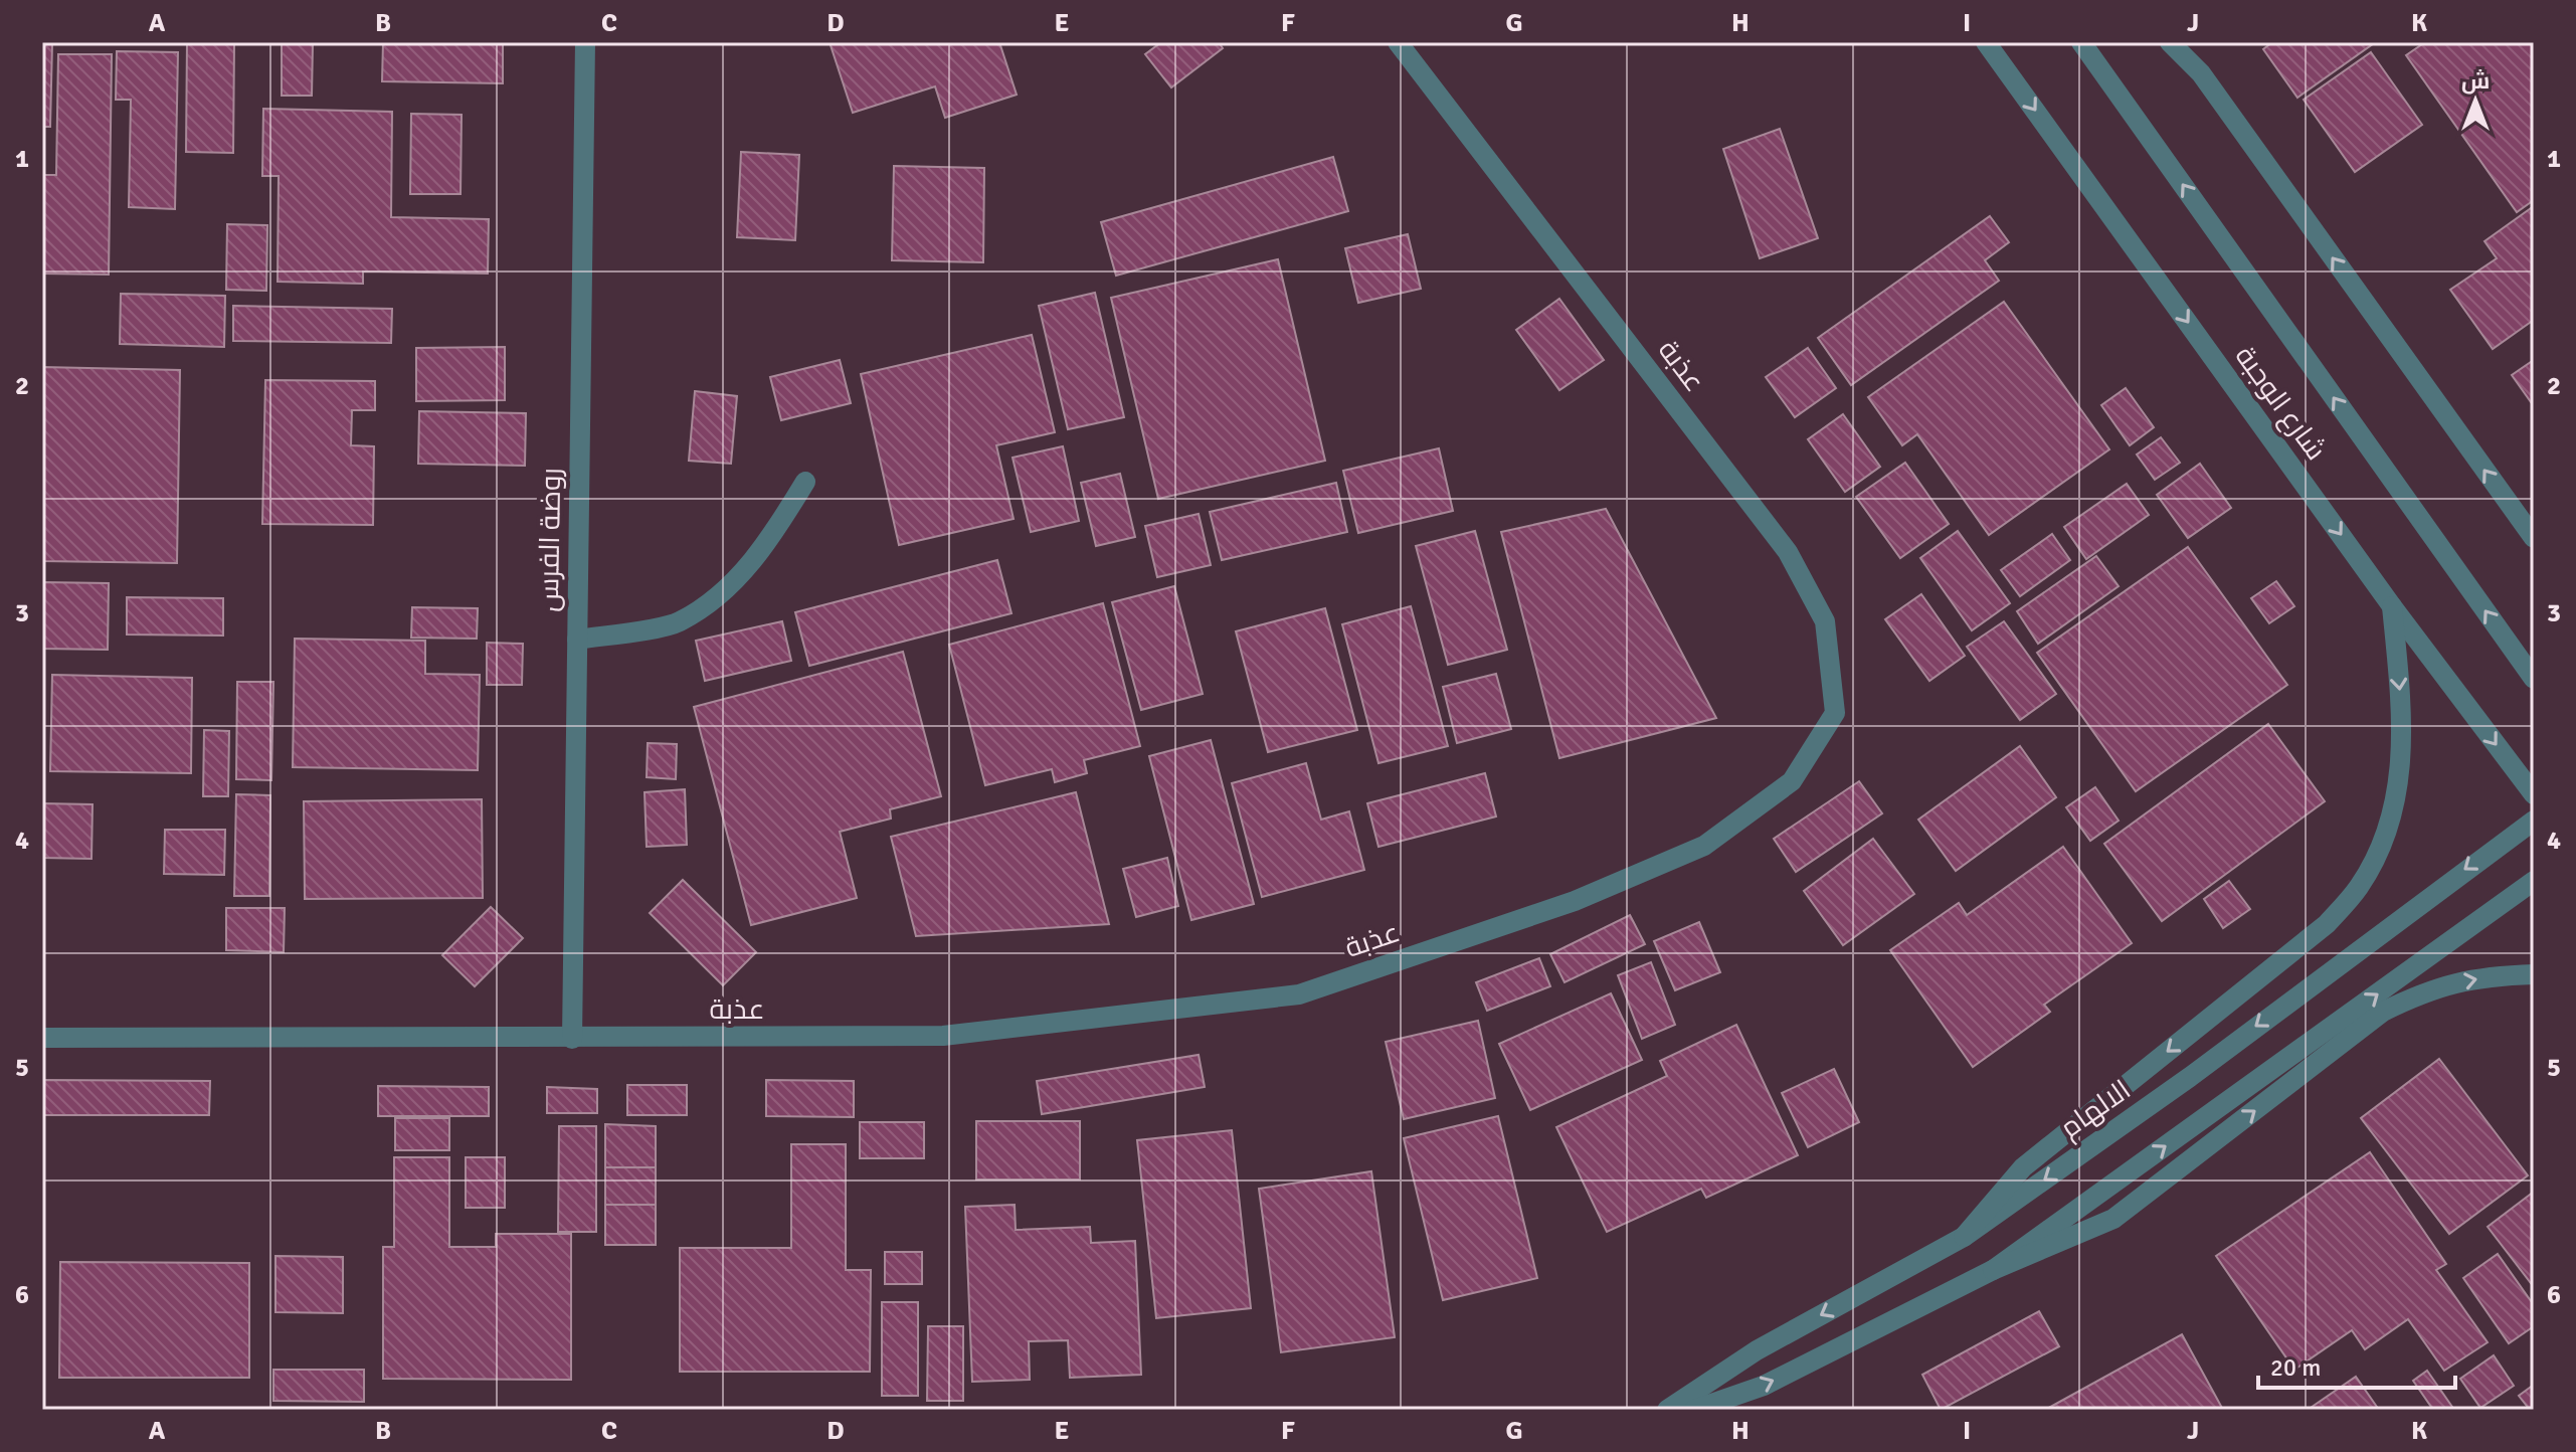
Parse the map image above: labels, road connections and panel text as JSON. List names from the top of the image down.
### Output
{
  "streets": {
    "street": [
      "عذبة",
      "شارع الوجبة",
      "روضة الفرس",
      "الالهام"
    ]
  },
  "crossings": [
    ["عذبة", "روضة الفرس"]
  ],
  "scale_bar": "20 m",
  "north": "top",
  "grid": {
    "columns": [
      "A",
      "B",
      "C",
      "D",
      "E",
      "F",
      "G",
      "H",
      "I",
      "J",
      "K"
    ],
    "rows": [
      "1",
      "2",
      "3",
      "4",
      "5",
      "6"
    ]
  }
}
